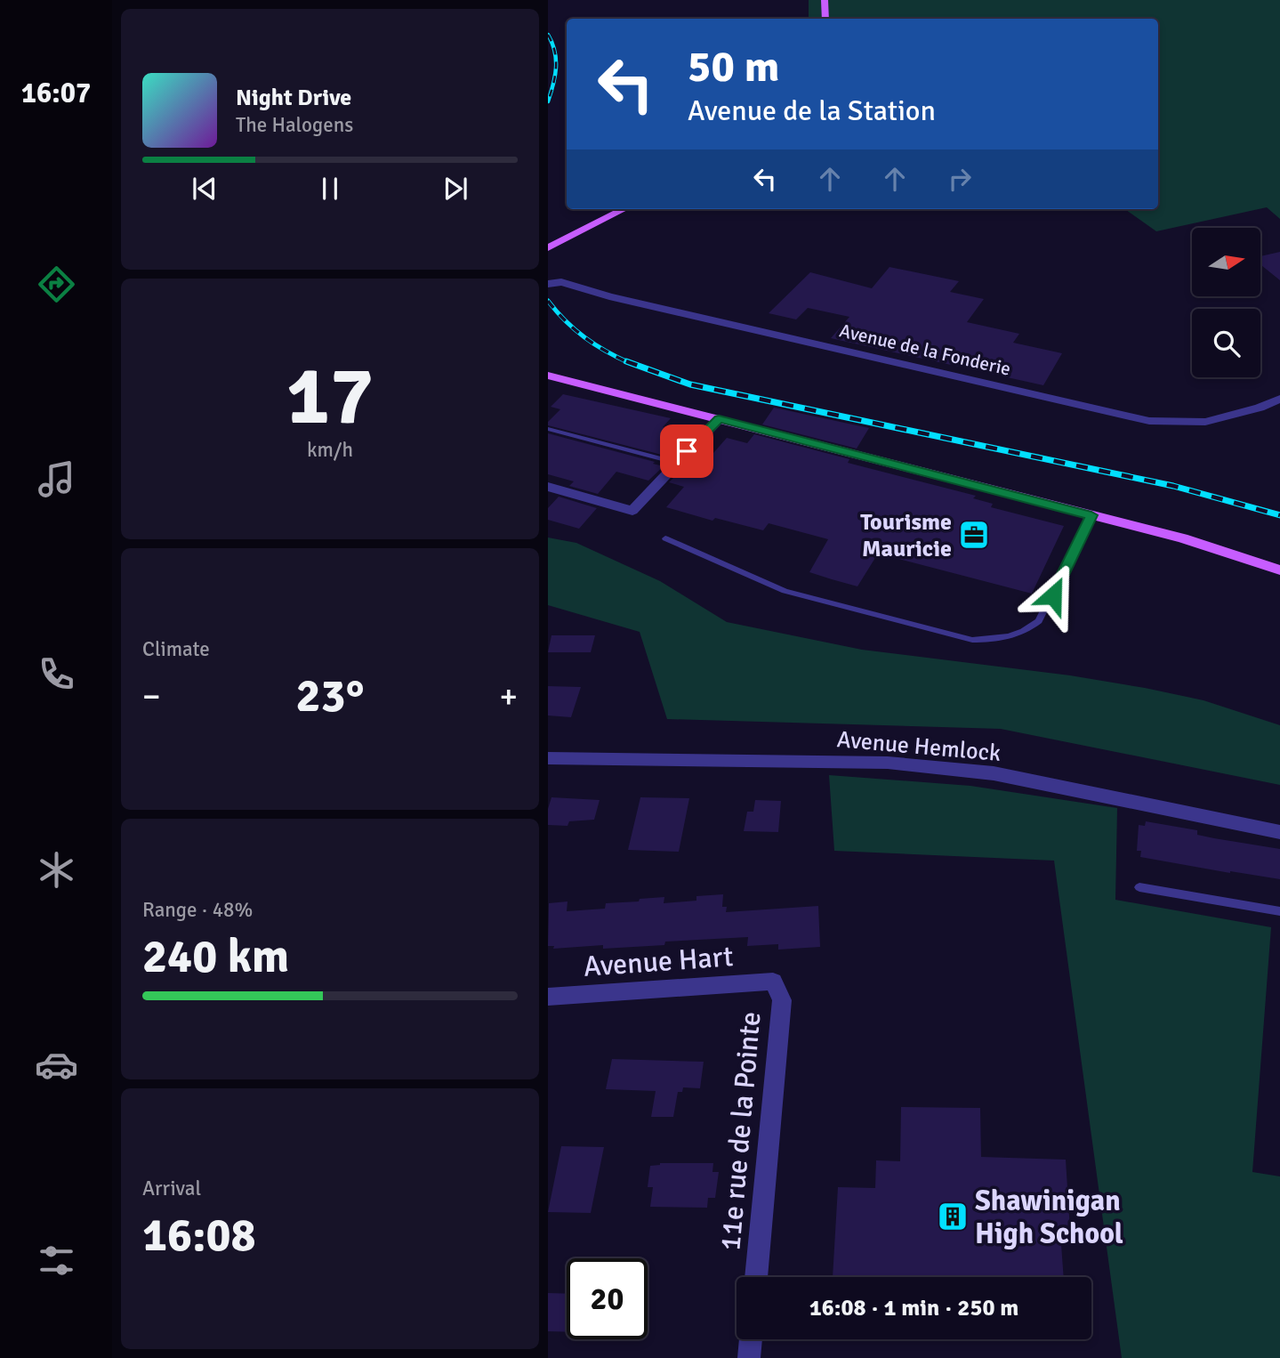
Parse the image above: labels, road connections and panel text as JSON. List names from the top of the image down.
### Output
{
  "streets": {
    "street": [
      "Avenue de la Fonderie",
      "Avenue Hemlock",
      "Avenue Hart",
      "11e rue de la Pointe"
    ]
  },
  "crossings": [
    ["Avenue Hart", "11e rue de la Pointe"]
  ],
  "places": {
    "office": ["Tourisme Mauricie"],
    "building": ["Shawinigan High School"]
  },
  "north": "right",
  "page": {
    "tabs": "16:07",
    "turn": ["50 m", "Avenue de la Station"],
    "song": ["Night Drive", "The Halogens"],
    "tile": [
      ["17", "km/h"],
      "Climate",
      ["Range · 48%", "240 km"],
      ["Arrival", "16:08"]
    ],
    "heat": ["−", "23°", "+"],
    "limit": "20",
    "trip": "16:08 · 1 min · 250 m"
  }
}
